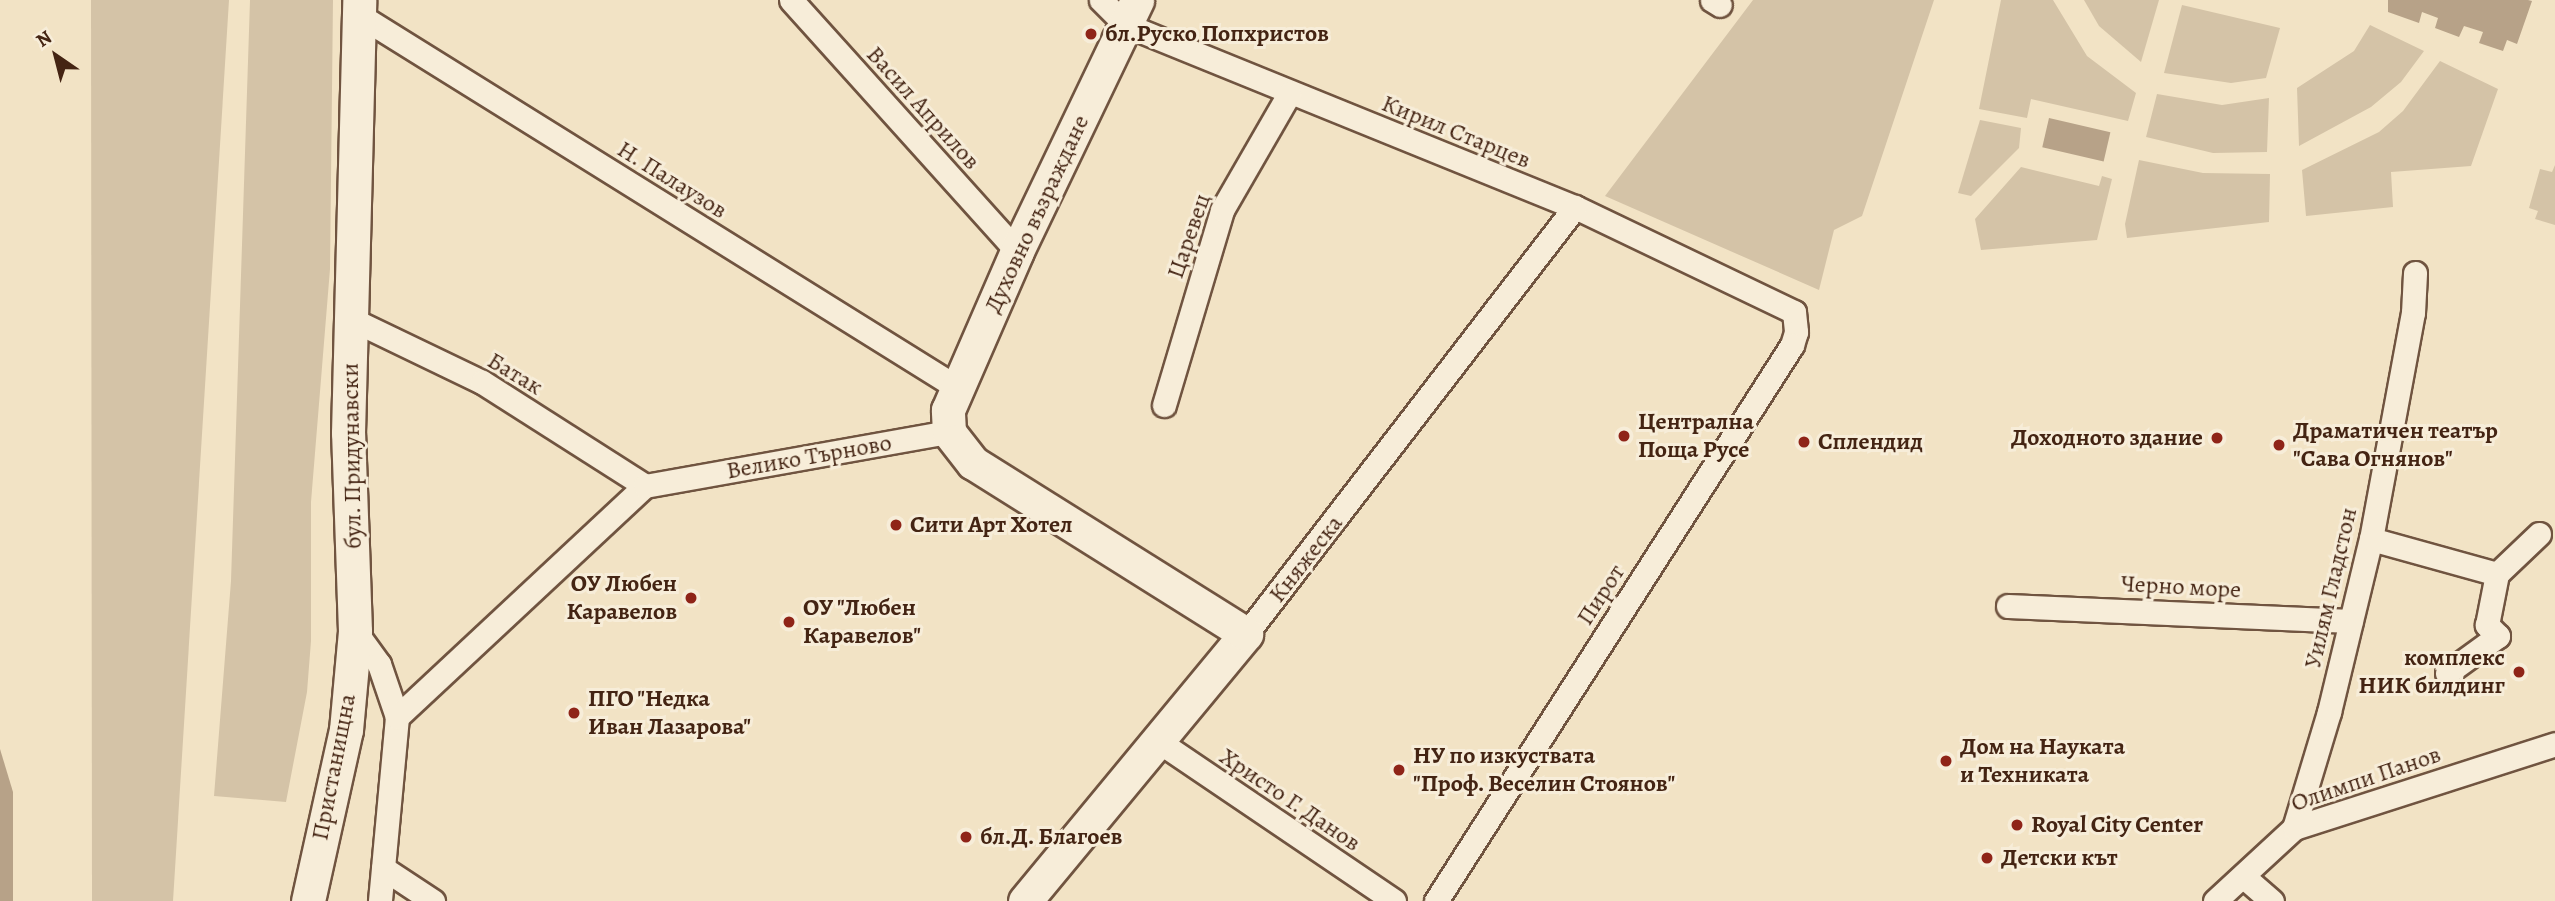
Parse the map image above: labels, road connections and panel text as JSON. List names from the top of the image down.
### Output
{
  "streets": {
    "street": [
      "Васил Априлов",
      "Кирил Старцев",
      "Н. Палаузов",
      "Духовно възраждане",
      "Царевец",
      "Батак",
      "бул. Придунавски",
      "Велико Търново",
      "Княжеска",
      "Черно море",
      "Уилям Гладстон",
      "Пирот",
      "Пристанищна",
      "Олимпи Панов",
      "Христо Г. Данов"
    ]
  },
  "crossings": [
    ["Васил Априлов", "Духовно възраждане"],
    ["Кирил Старцев", "Духовно възраждане"],
    ["Кирил Старцев", "Царевец"],
    ["Кирил Старцев", "Княжеска"],
    ["Кирил Старцев", "Пирот"],
    ["Н. Палаузов", "Духовно възраждане"],
    ["Н. Палаузов", "бул. Придунавски"],
    ["Духовно възраждане", "Велико Търново"],
    ["Батак", "бул. Придунавски"],
    ["Батак", "Велико Търново"],
    ["бул. Придунавски", "Пристанищна"],
    ["Княжеска", "Христо Г. Данов"],
    ["Черно море", "Уилям Гладстон"],
    ["Уилям Гладстон", "Олимпи Панов"]
  ],
  "places": [
    "бл.Руско Попхристов",
    "Централна Поща Русе",
    "Доходното здание",
    "Сплендид",
    "Драматичен театър \"Сава Огнянов\"",
    "Сити Арт Хотел",
    "ОУ Любен Каравелов",
    "ОУ \"Любен Каравелов\"",
    "комплекс НИК билдинг",
    "ПГО \"Недка Иван Лазарова\"",
    "Дом на Науката и Техниката",
    "НУ по изкуствата \"Проф. Веселин Стоянов\"",
    "Royal City Center",
    "бл.Д. Благоев",
    "Детски кът"
  ],
  "north": "top left"
}
